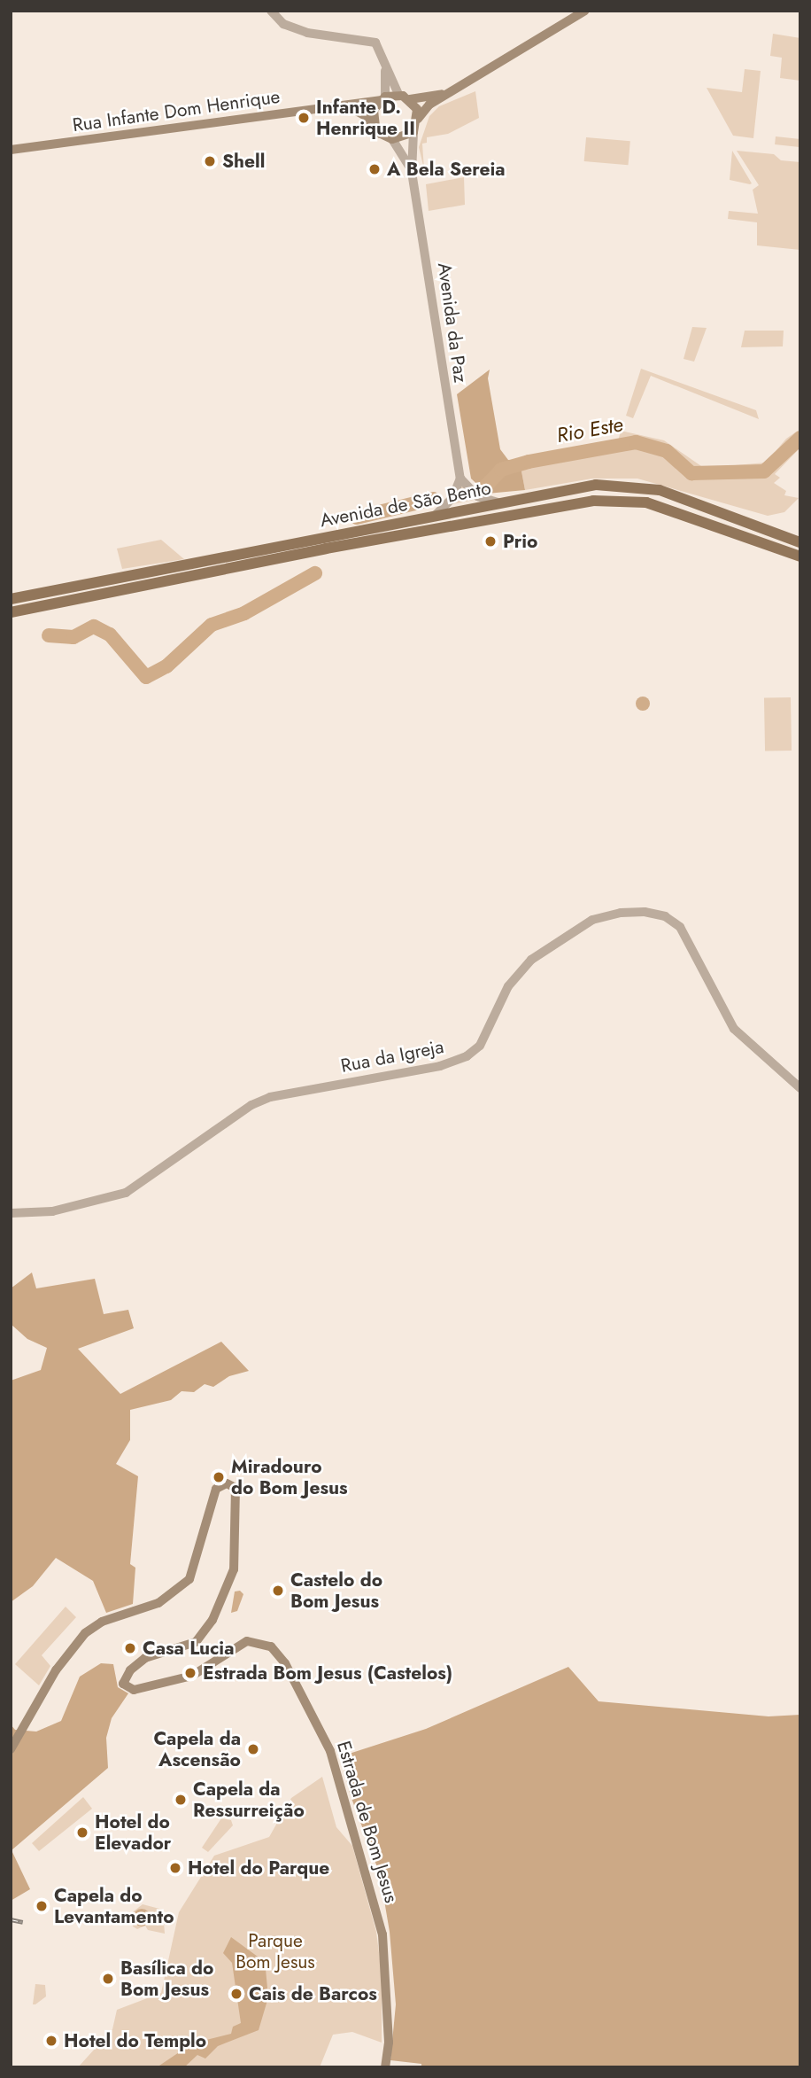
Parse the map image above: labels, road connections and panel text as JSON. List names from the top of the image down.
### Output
{
  "streets": {
    "main road": ["Rua Infante Dom Henrique", "Avenida de São Bento", "Estrada de Bom Jesus"],
    "street": ["Avenida da Paz", "Rua da Igreja"]
  },
  "crossings": [
    ["Rua Infante Dom Henrique", "Avenida da Paz"]
  ],
  "water": ["Rio Este"],
  "parks": ["Parque Bom Jesus"],
  "places": [
    "Infante D. Henrique II",
    "Shell",
    "A Bela Sereia",
    "Prio",
    "Miradouro do Bom Jesus",
    "Castelo do Bom Jesus",
    "Casa Lucia",
    "Estrada Bom Jesus (Castelos)",
    "Capela da Ascensão",
    "Capela da Ressurreição",
    "Hotel do Elevador",
    "Hotel do Parque",
    "Capela do Levantamento",
    "Basílica do Bom Jesus",
    "Cais de Barcos",
    "Hotel do Templo"
  ]
}
